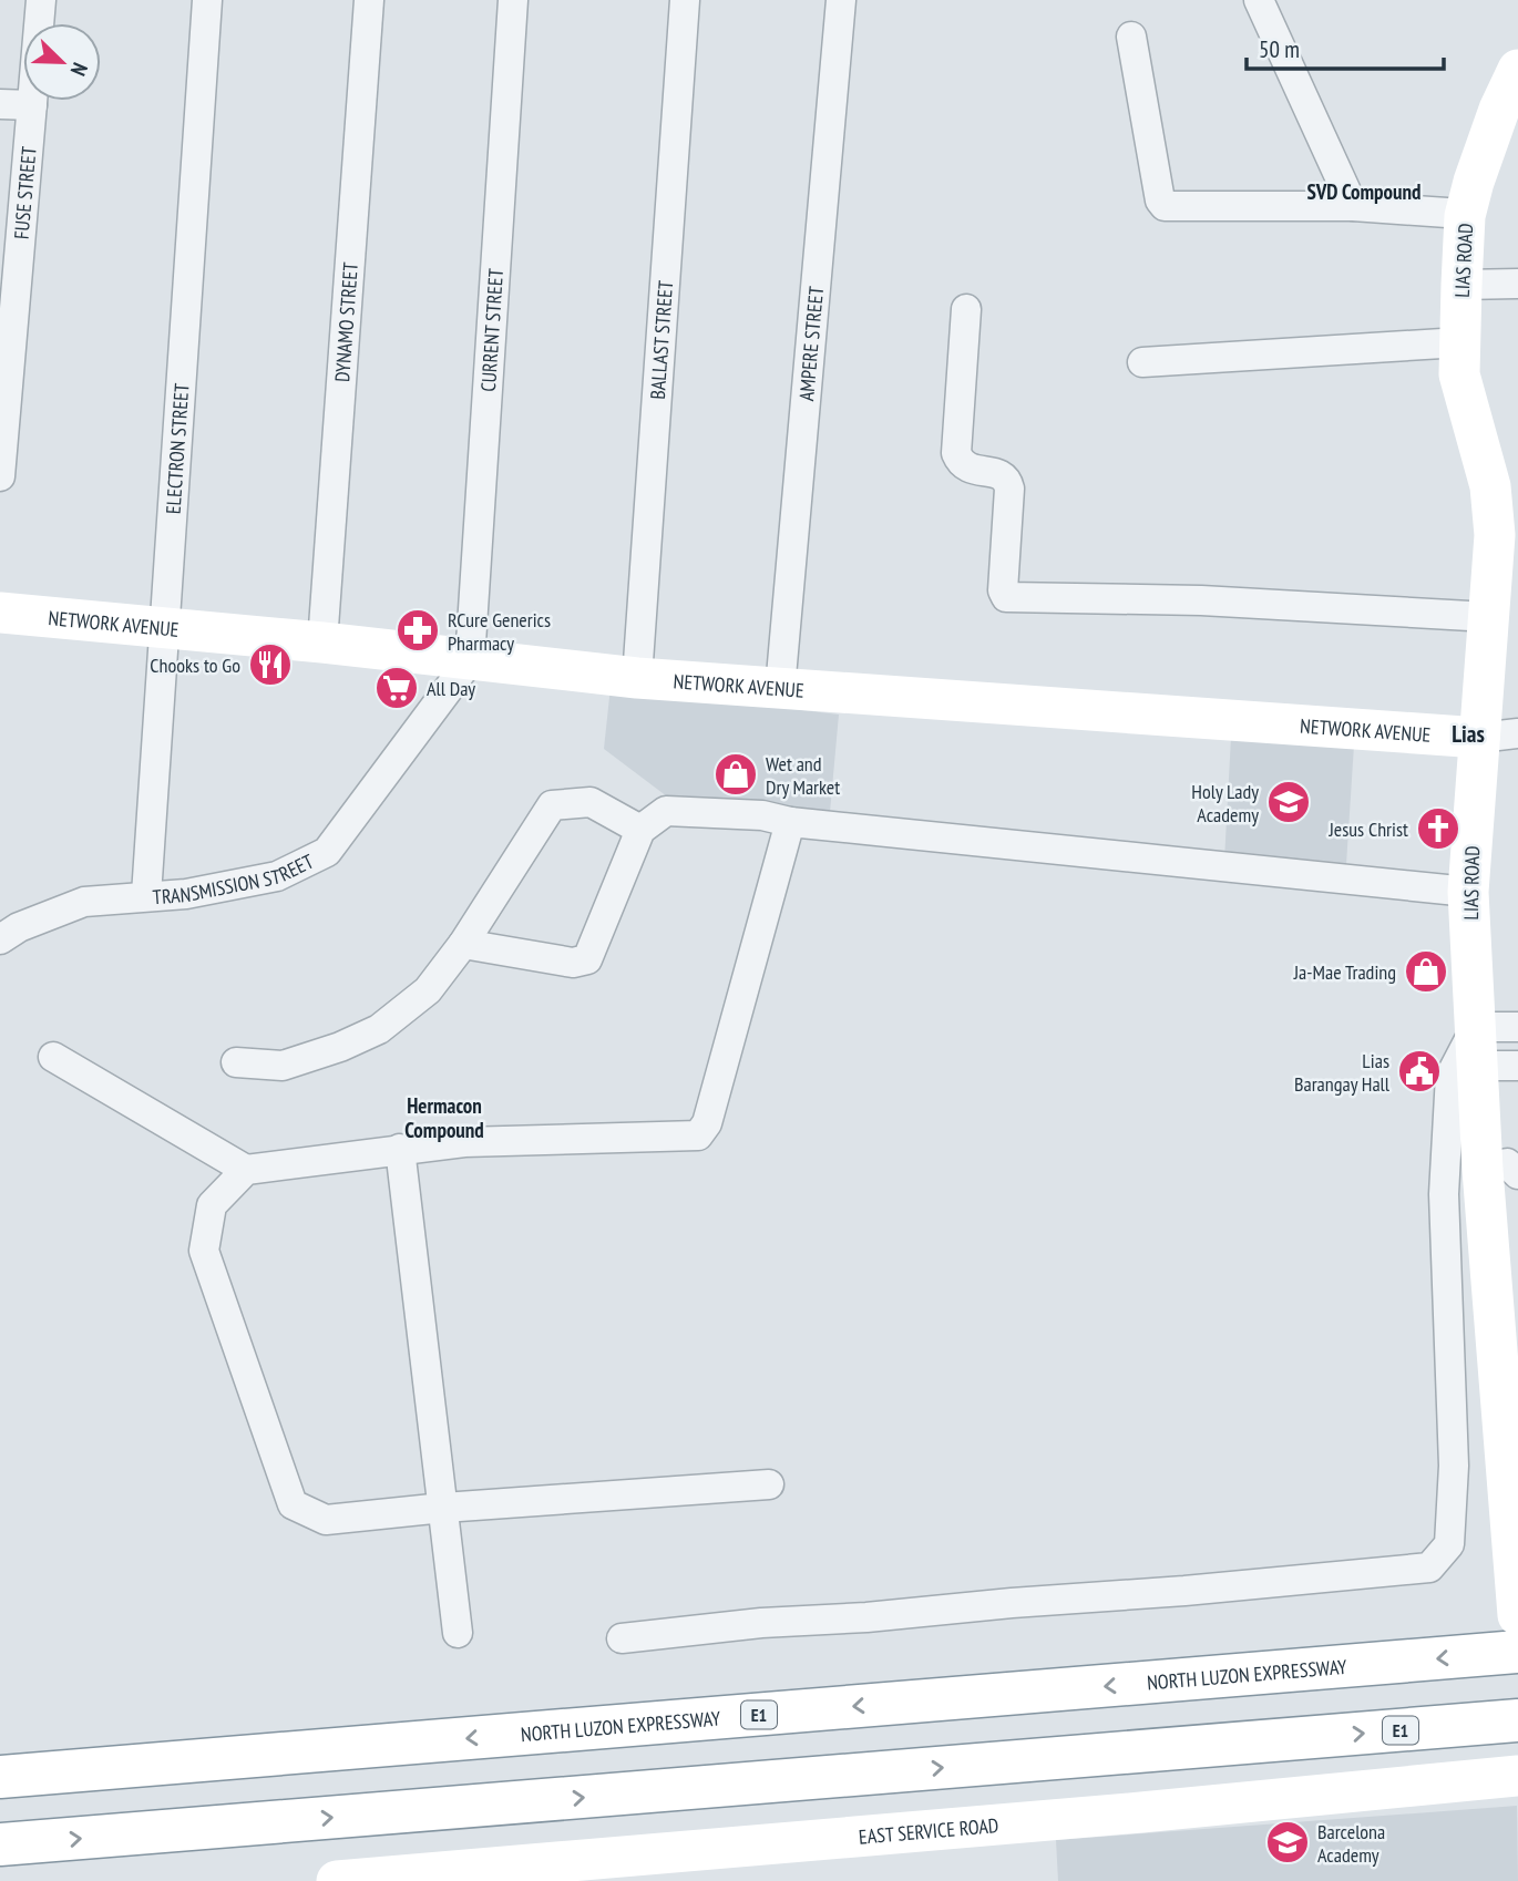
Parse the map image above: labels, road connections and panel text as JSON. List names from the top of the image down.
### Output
{
  "streets": {
    "highway": ["NORTH LUZON EXPRESSWAY", "E1"],
    "main road": ["LIAS ROAD", "NETWORK AVENUE", "EAST SERVICE ROAD"],
    "street": [
      "FUSE STREET",
      "DYNAMO STREET",
      "CURRENT STREET",
      "BALLAST STREET",
      "AMPERE STREET",
      "ELECTRON STREET",
      "TRANSMISSION STREET"
    ]
  },
  "crossings": [
    ["LIAS ROAD", "NETWORK AVENUE"],
    ["DYNAMO STREET", "NETWORK AVENUE"],
    ["CURRENT STREET", "NETWORK AVENUE"],
    ["CURRENT STREET", "TRANSMISSION STREET"],
    ["BALLAST STREET", "NETWORK AVENUE"],
    ["AMPERE STREET", "NETWORK AVENUE"],
    ["ELECTRON STREET", "NETWORK AVENUE"],
    ["ELECTRON STREET", "TRANSMISSION STREET"],
    ["NETWORK AVENUE", "TRANSMISSION STREET"]
  ],
  "districts": ["SVD Compound", "Lias", "Hermacon Compound"],
  "places": {
    "pharmacy": ["RCure Generics Pharmacy"],
    "restaurant": ["Chooks to Go"],
    "supermarket": ["All Day"],
    "shop": ["Wet and Dry Market", "Ja-Mae Trading"],
    "school or university": ["Holy Lady Academy", "Barcelona Academy"],
    "church": ["Jesus Christ"],
    "public building": ["Lias Barangay Hall"]
  },
  "scale_bar": "50 m",
  "north": "bottom right"
}
